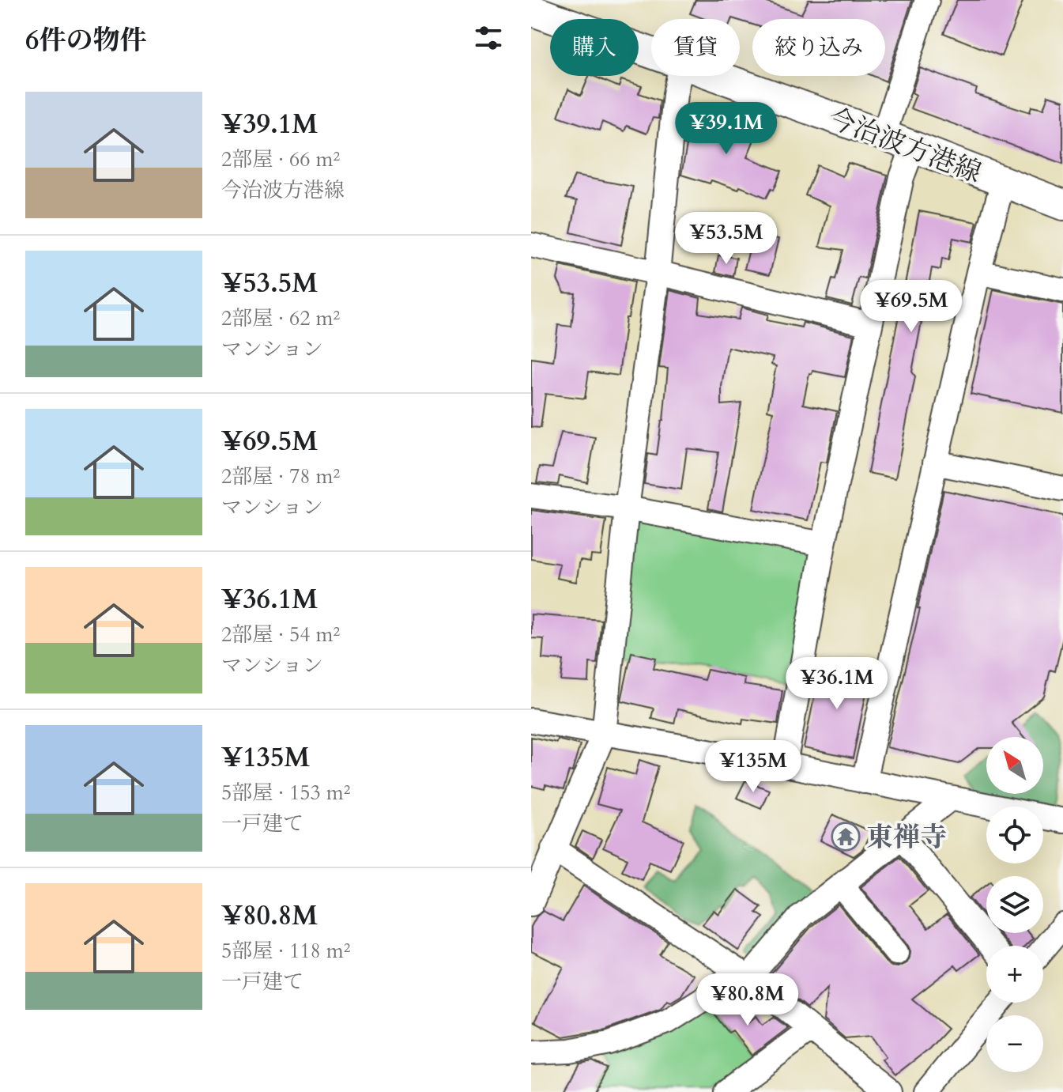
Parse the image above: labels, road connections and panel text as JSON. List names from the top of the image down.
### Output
{
  "streets": {
    "main road": ["今治波方港線"]
  },
  "places": {
    "temple": ["東禅寺"]
  },
  "north": "top left",
  "page": {
    "heading": "6件の物件",
    "chip": ["購入", "賃貸", "絞り込み"],
    "list": [
      {
        "name": "¥39.1M",
        "note": "2部屋 · 66 m² · 今治波方港線"
      },
      {
        "name": "¥53.5M",
        "note": "2部屋 · 62 m² · マンション"
      },
      {
        "name": "¥69.5M",
        "note": "2部屋 · 78 m² · マンション"
      },
      {
        "name": "¥36.1M",
        "note": "2部屋 · 54 m² · マンション"
      },
      {
        "name": "¥135M",
        "note": "5部屋 · 153 m² · 一戸建て"
      },
      {
        "name": "¥80.8M",
        "note": "5部屋 · 118 m² · 一戸建て"
      }
    ],
    "price": [
      "¥39.1M",
      "¥53.5M",
      "¥69.5M",
      "¥36.1M",
      "¥135M",
      "¥80.8M"
    ],
    "map_buttons": ["+", "−"]
  }
}
